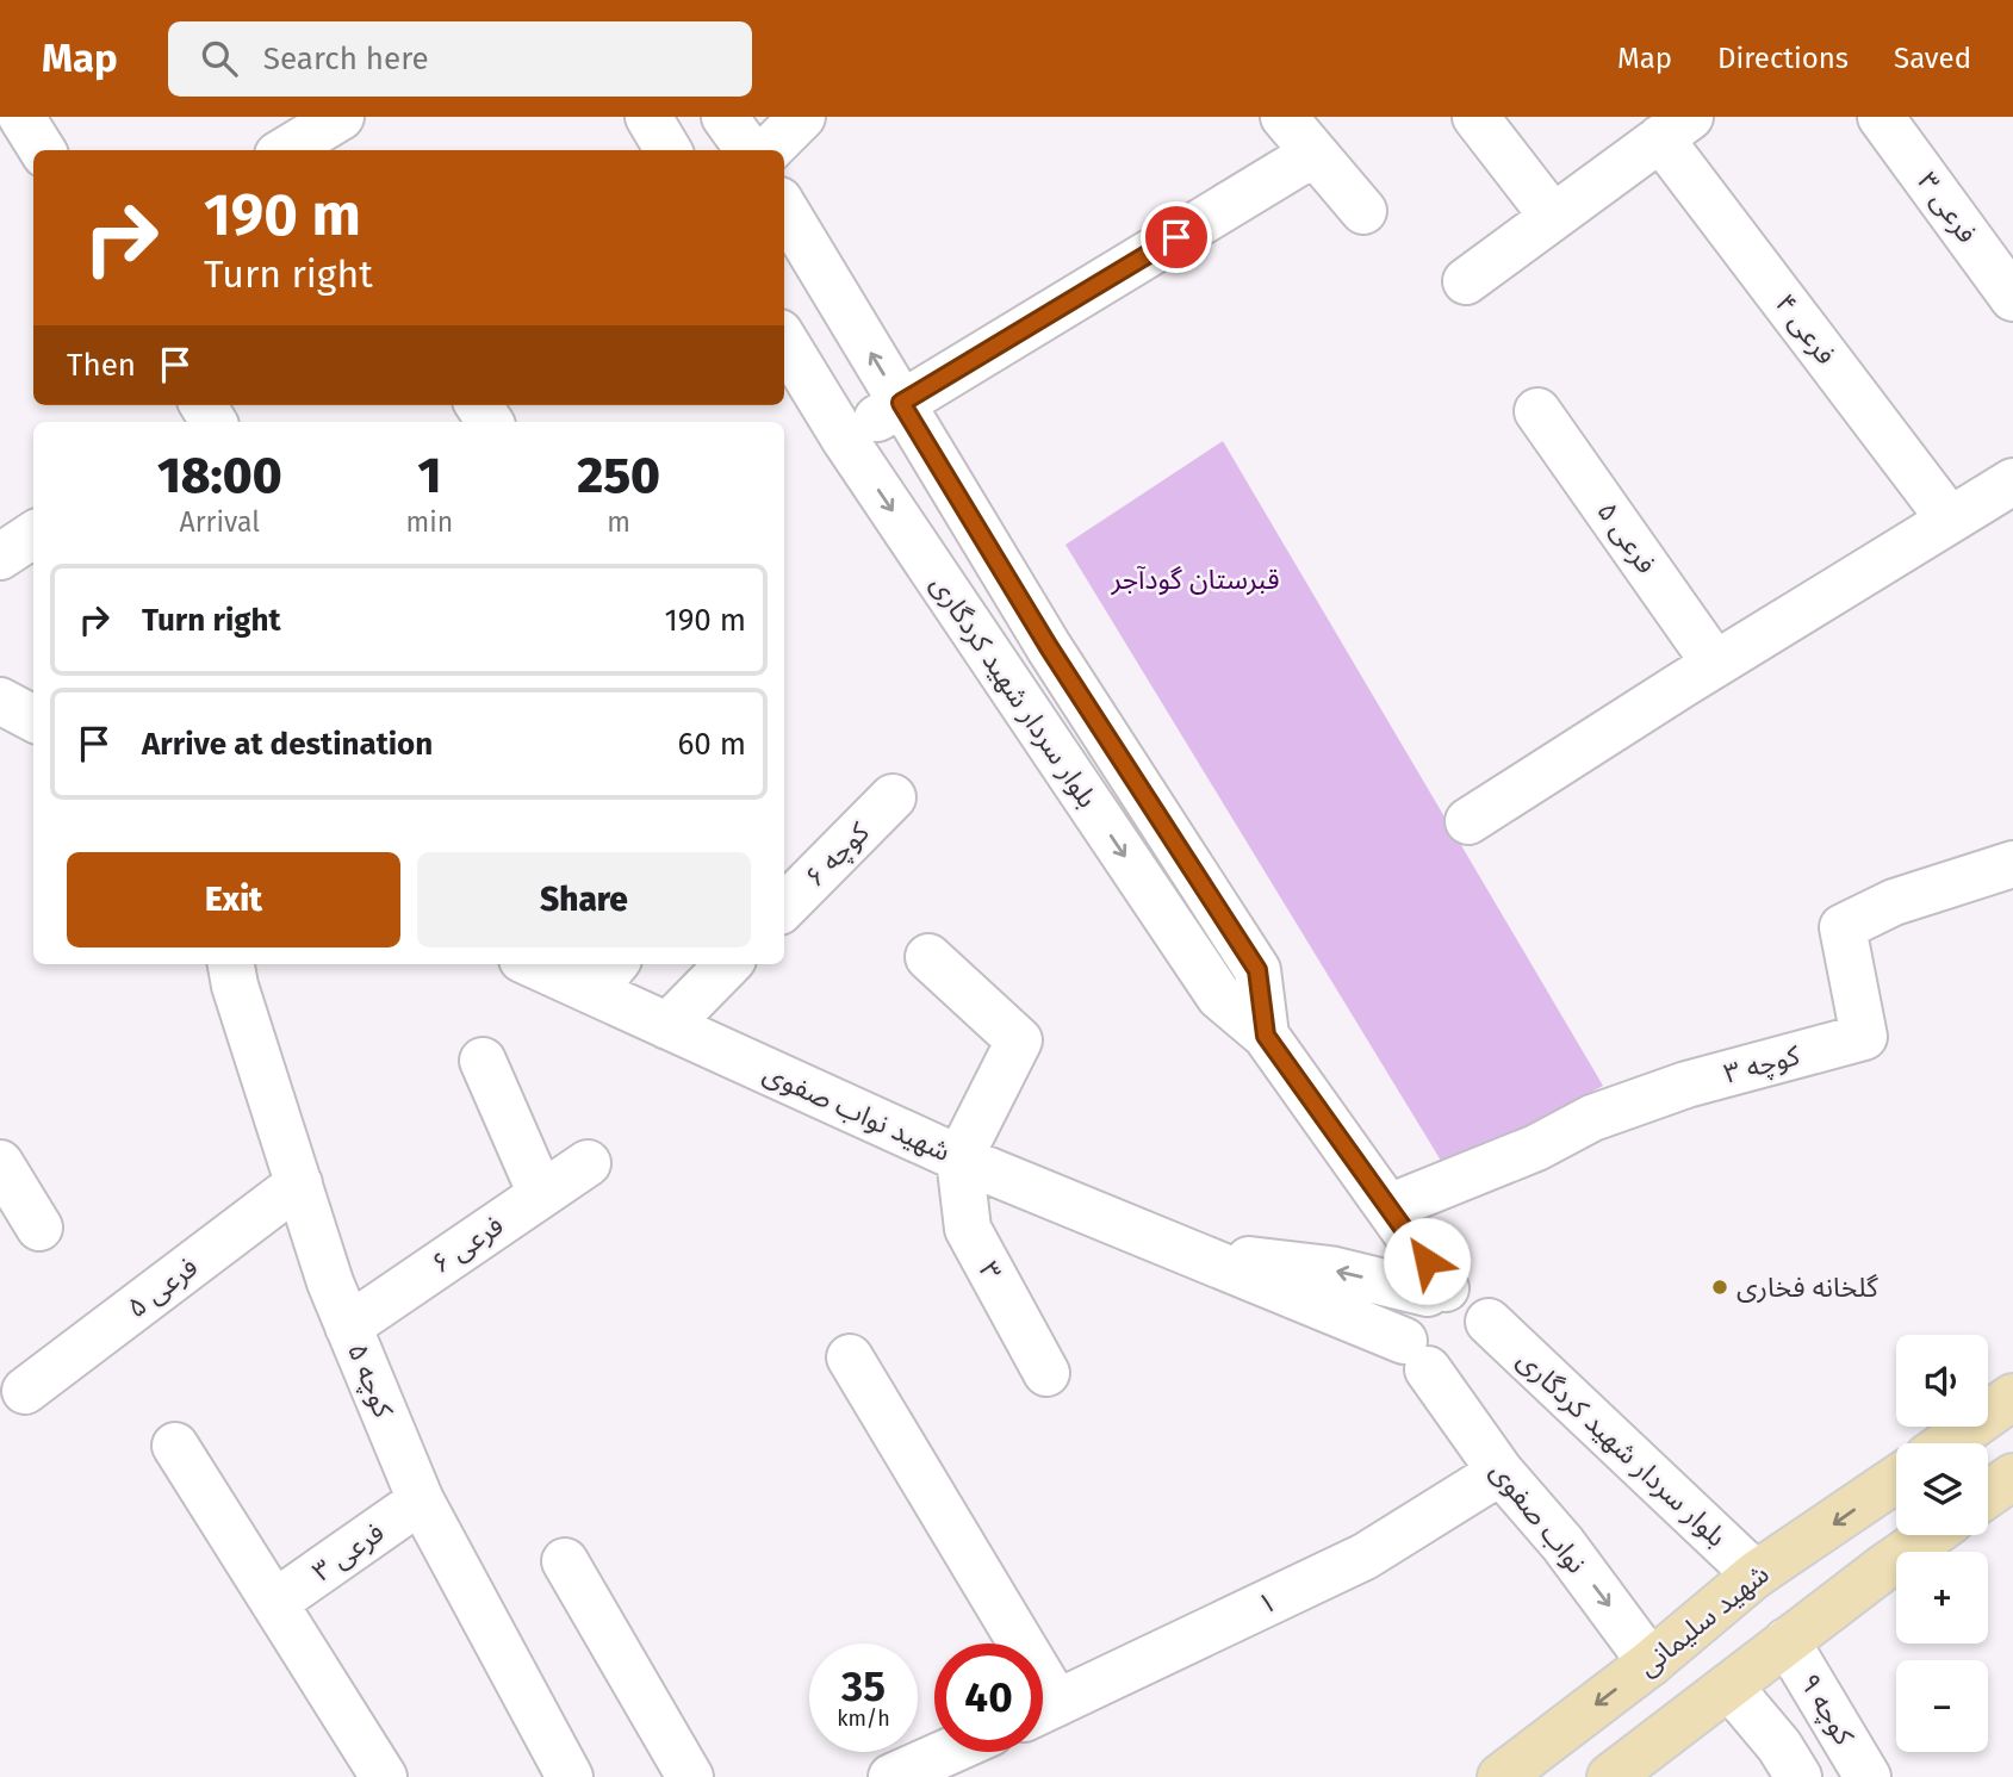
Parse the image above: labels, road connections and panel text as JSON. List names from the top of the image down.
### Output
{
  "streets": {
    "main road": ["شهید سلیمانی"],
    "street": [
      "فرعی ۳",
      "فرعی ۴",
      "فرعی ۵",
      "بلوار سردار شهید کردگاری",
      "کوچه ۶",
      "کوچه ۳",
      "شهید نواب صفوی",
      "فرعی ۶",
      "۳",
      "کوچه ۵",
      "نواب صفوی",
      "۱",
      "کوچه ۹"
    ]
  },
  "crossings": [
    ["فرعی ۳", "کوچه ۵"],
    ["فرعی ۵", "کوچه ۵"],
    ["بلوار سردار شهید کردگاری", "کوچه ۳"],
    ["بلوار سردار شهید کردگاری", "شهید نواب صفوی"],
    ["بلوار سردار شهید کردگاری", "نواب صفوی"],
    ["بلوار سردار شهید کردگاری", "شهید سلیمانی"],
    ["شهید نواب صفوی", "۳"],
    ["شهید نواب صفوی", "نواب صفوی"],
    ["فرعی ۶", "کوچه ۵"],
    ["نواب صفوی", "۱"],
    ["نواب صفوی", "شهید سلیمانی"]
  ],
  "one_way": ["نواب صفوی"],
  "parks": ["قبرستان گودآجر"],
  "places": ["گلخانه فخاری"],
  "page": {
    "header": "Map",
    "search": "Search here",
    "nav": ["Map", "Directions", "Saved"],
    "turn": ["190 m", "Turn right"],
    "then": "Then",
    "eta": [
      "18:00",
      "Arrival",
      "1",
      "min",
      "250",
      "m"
    ],
    "list": [
      {
        "name": "Turn right",
        "value": "190 m"
      },
      {
        "name": "Arrive at destination",
        "value": "60 m"
      }
    ],
    "buttons": ["Exit", "Share"],
    "map_buttons": ["+", "−"],
    "speed": "35 km/h",
    "limit": "40"
  }
}
